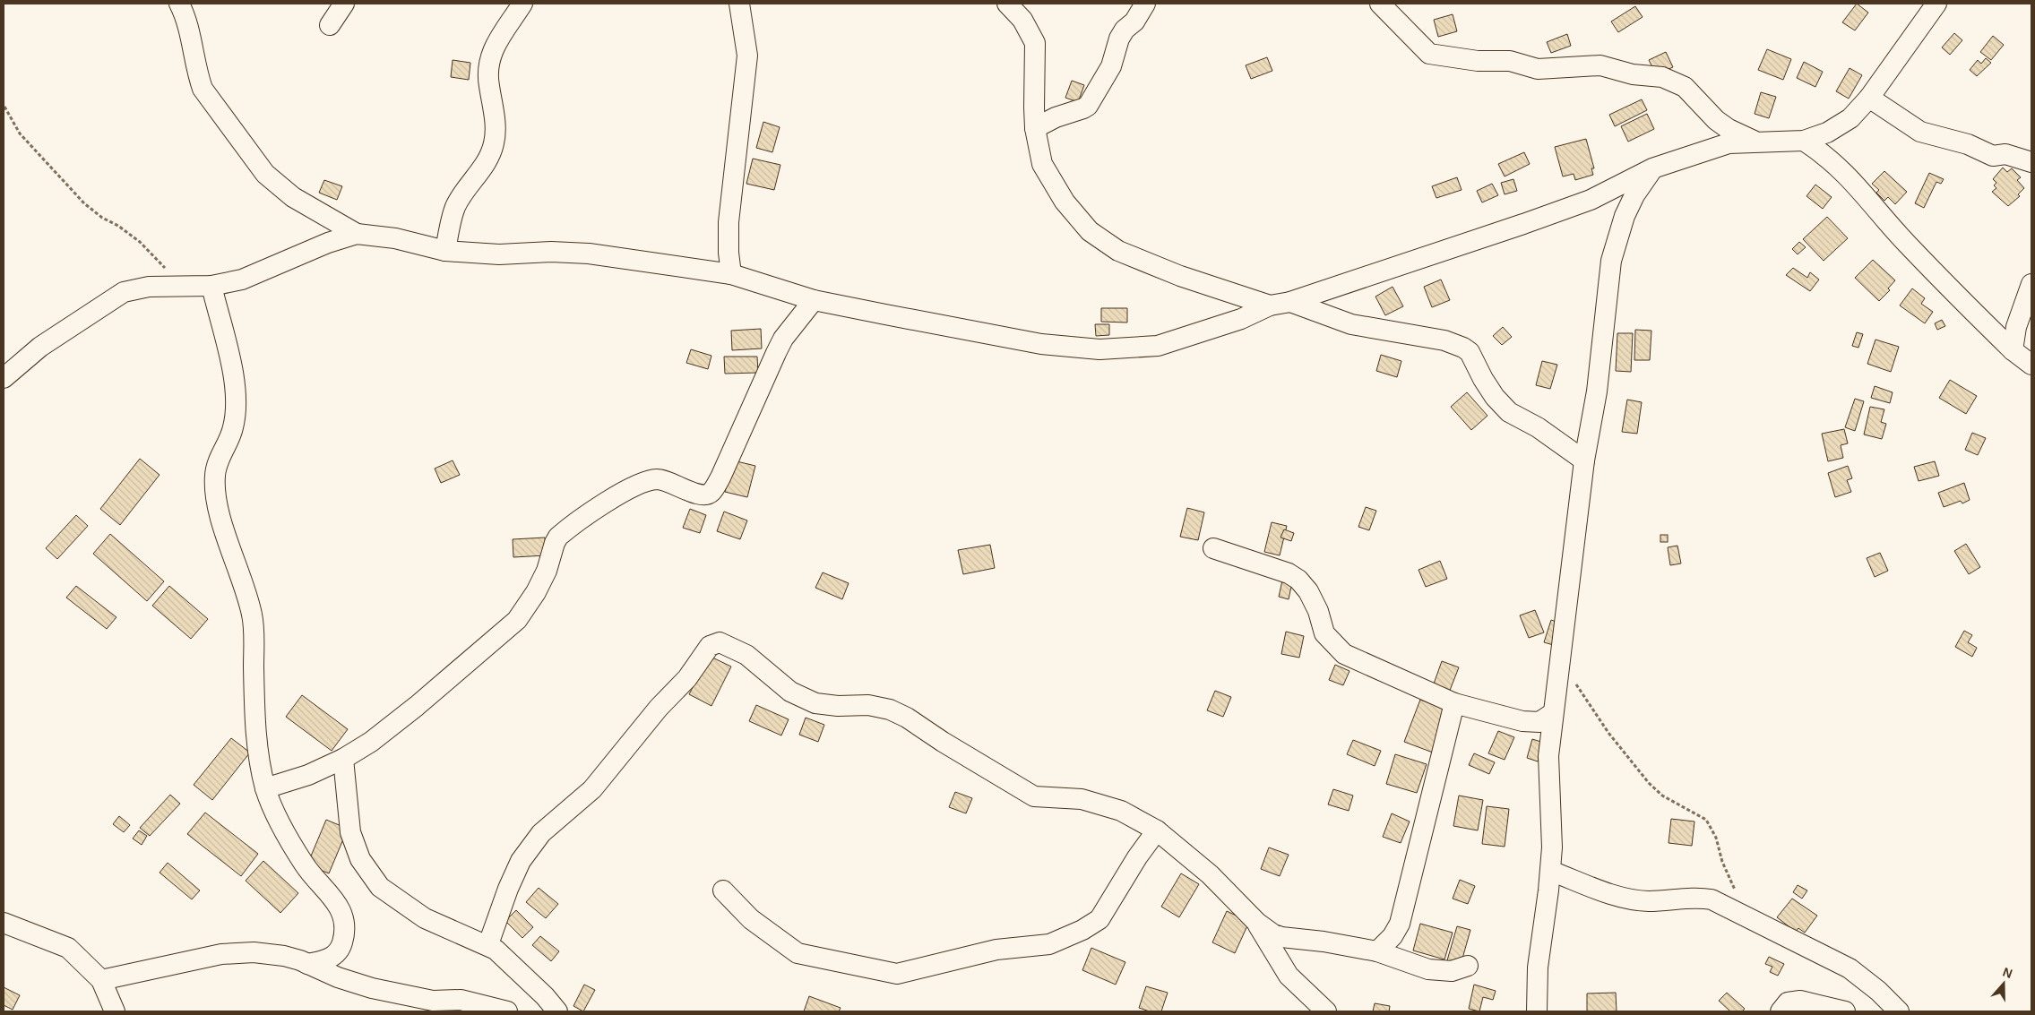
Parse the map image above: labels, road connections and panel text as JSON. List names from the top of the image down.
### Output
{
  "north": "top"
}
